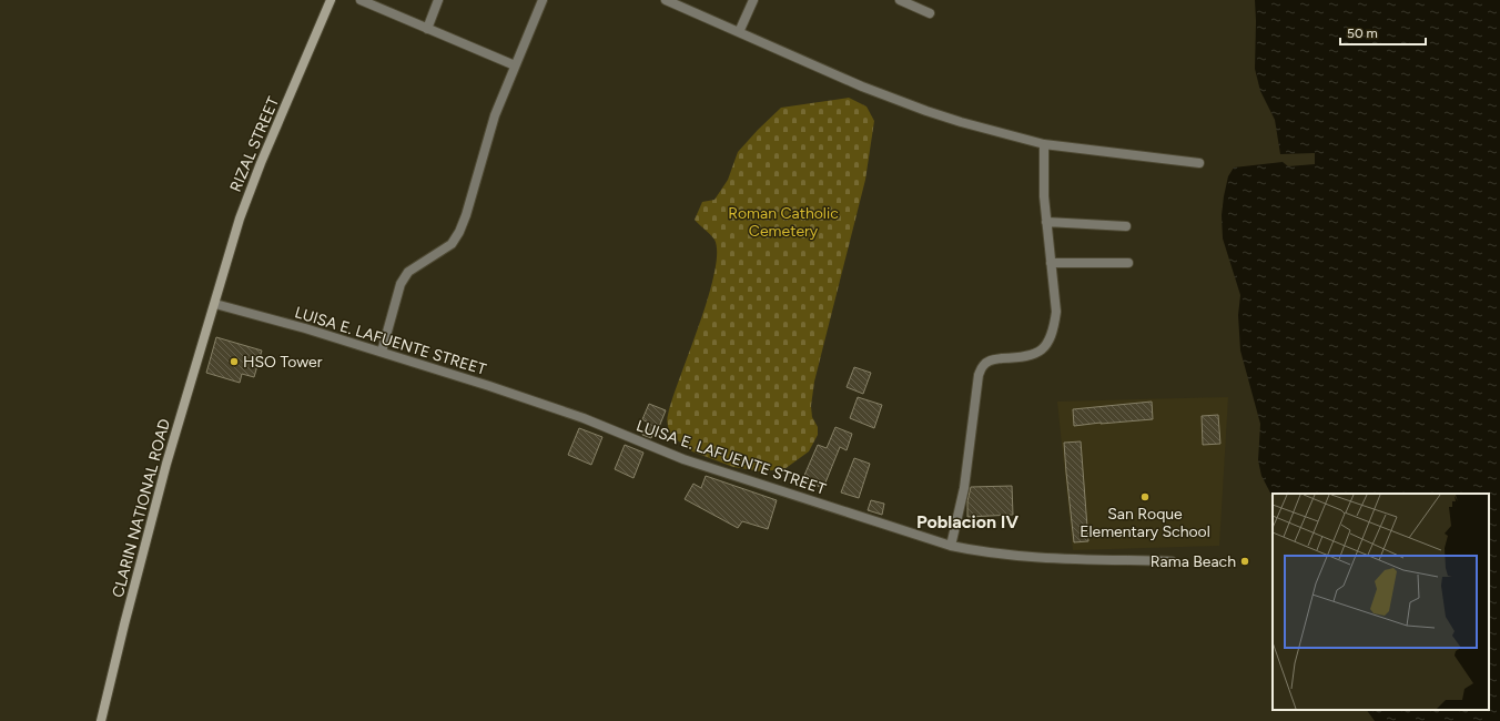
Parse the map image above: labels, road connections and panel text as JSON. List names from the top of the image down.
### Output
{
  "streets": {
    "main road": ["RIZAL STREET", "CLARIN NATIONAL ROAD"],
    "street": ["LUISA E. LAFUENTE STREET"]
  },
  "crossings": [
    ["RIZAL STREET", "LUISA E. LAFUENTE STREET"],
    ["RIZAL STREET", "CLARIN NATIONAL ROAD"],
    ["LUISA E. LAFUENTE STREET", "CLARIN NATIONAL ROAD"]
  ],
  "districts": ["Poblacion IV"],
  "parks": ["Roman Catholic Cemetery"],
  "places": ["HSO Tower", "San Roque Elementary School", "Rama Beach"],
  "scale_bar": "50 m"
}
